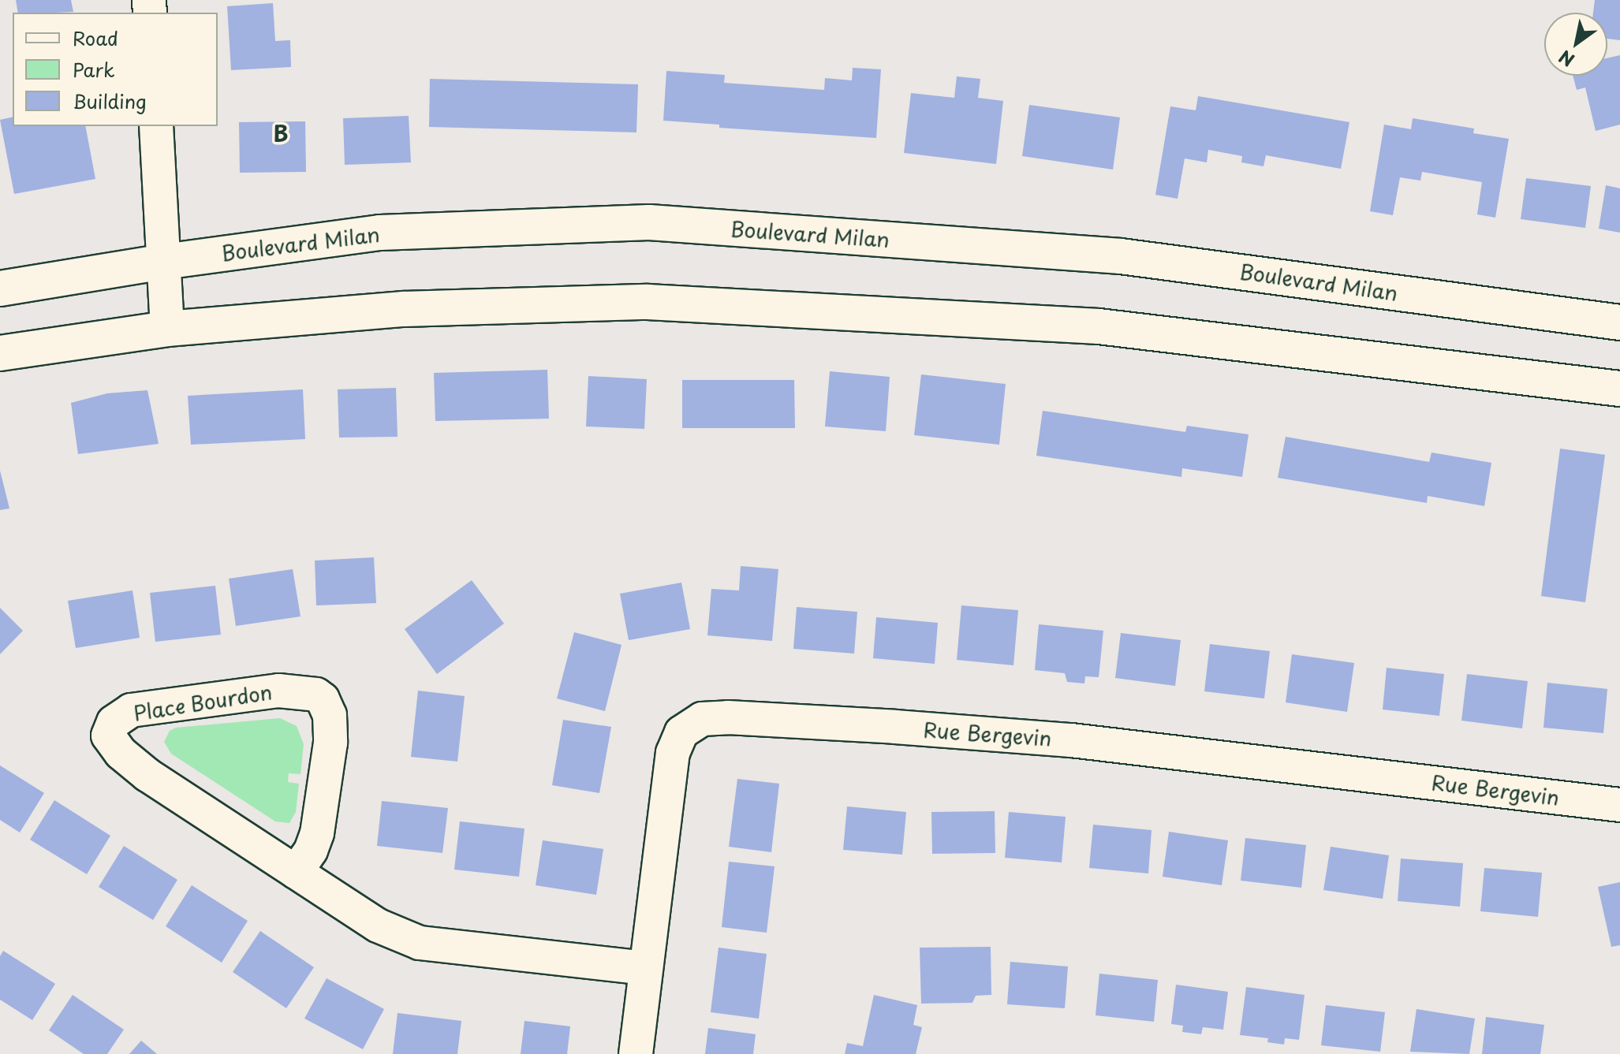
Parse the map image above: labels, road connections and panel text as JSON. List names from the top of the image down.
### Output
{
  "streets": {
    "main road": ["Boulevard Milan"],
    "street": ["Place Bourdon", "Rue Bergevin"]
  },
  "crossings": [
    ["Place Bourdon", "Rue Bergevin"]
  ],
  "districts": ["B"],
  "legend": ["Road", "Park", "Building"],
  "north": "bottom left"
}
